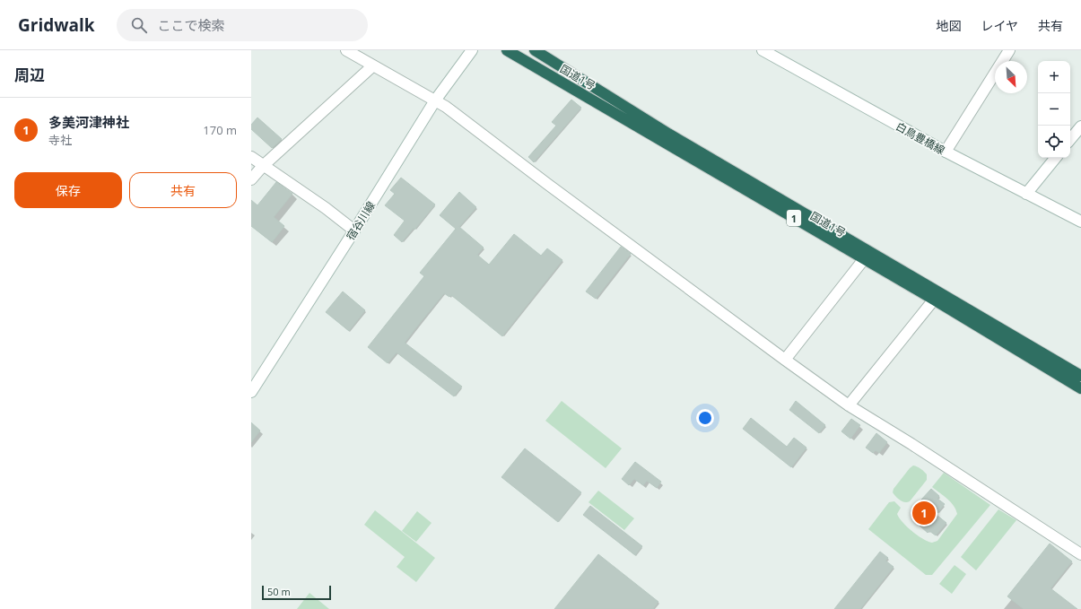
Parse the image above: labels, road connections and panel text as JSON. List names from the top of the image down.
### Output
{
  "streets": {
    "highway": ["国道1号", "1"],
    "street": ["白鳥豊橋線", "宿谷川線"]
  },
  "scale_bar": "50 m",
  "north": "bottom right",
  "page": {
    "header": "Gridwalk",
    "search": "ここで検索",
    "nav": ["地図", "レイヤ", "共有"],
    "heading": "周辺",
    "map_buttons": ["+", "−"],
    "list": [
      {
        "mark": "1",
        "name": "多美河津神社",
        "note": "寺社",
        "value": "170 m"
      }
    ],
    "buttons": ["保存", "共有"],
    "pins": "1",
    "scale": "50 m"
  }
}
